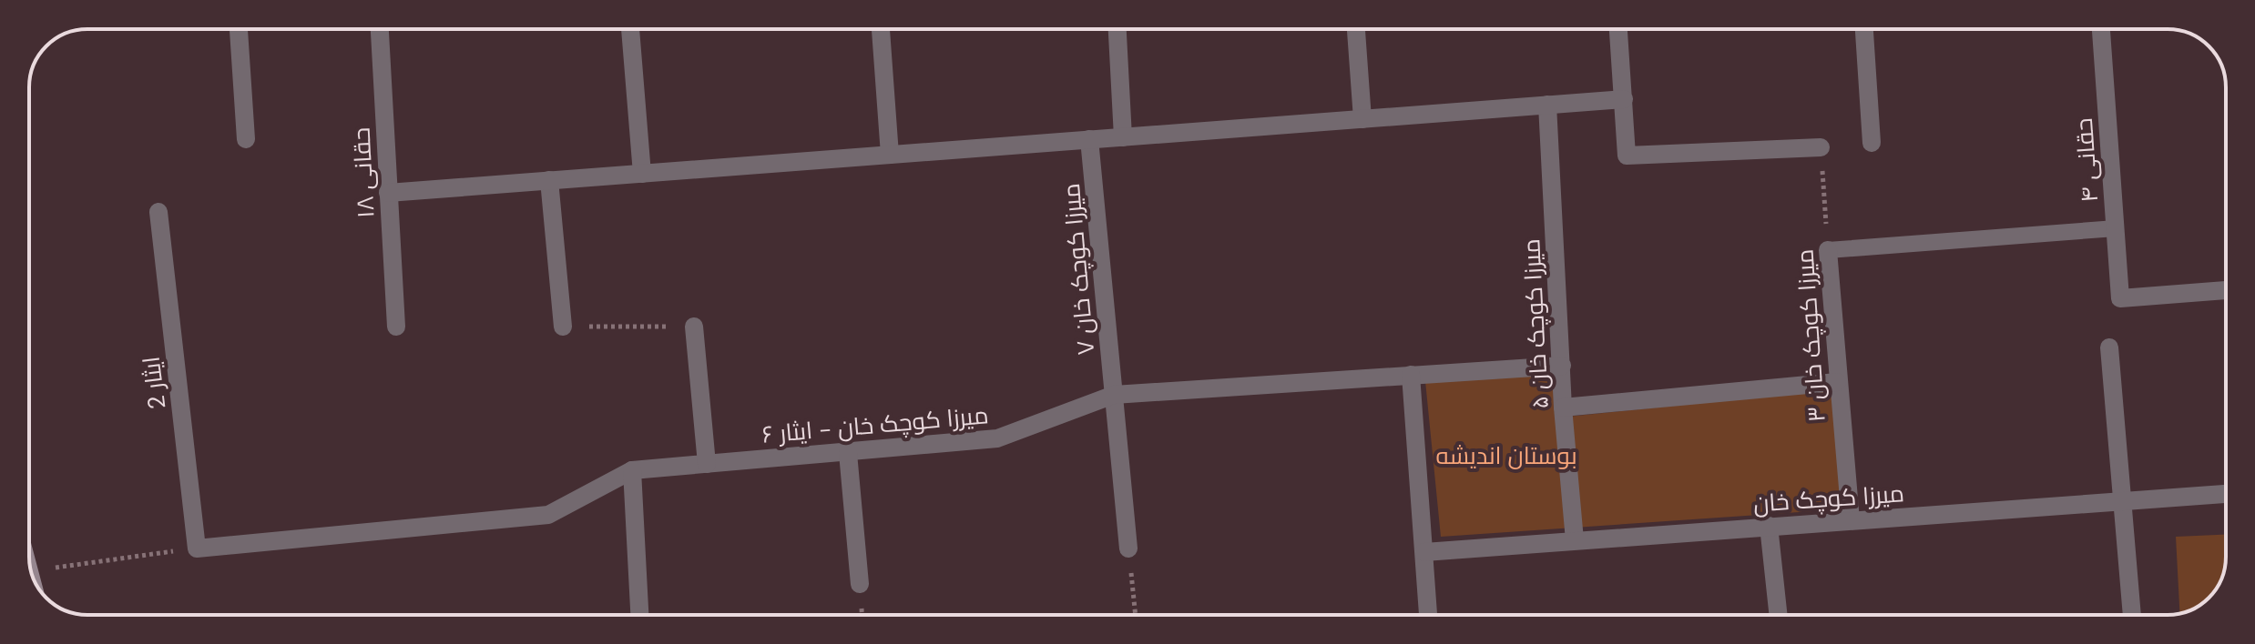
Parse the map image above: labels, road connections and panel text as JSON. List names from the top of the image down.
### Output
{
  "streets": {
    "street": [
      "حقانی ۴",
      "حقانی ۱۸",
      "میرزا کوچک خان ۷",
      "میرزا کوچک خان ۵",
      "میرزا کوچک خان ۳",
      "ایثار 2",
      "میرزا کوچک خان - ایثار ۶",
      "میرزا کوچک خان"
    ]
  },
  "crossings": [
    ["میرزا کوچک خان ۷", "میرزا کوچک خان - ایثار ۶"],
    ["میرزا کوچک خان ۵", "میرزا کوچک خان - ایثار ۶"],
    ["میرزا کوچک خان ۵", "میرزا کوچک خان"],
    ["میرزا کوچک خان ۳", "میرزا کوچک خان"],
    ["ایثار 2", "میرزا کوچک خان - ایثار ۶"]
  ],
  "parks": ["بوستان اندیشه"]
}
